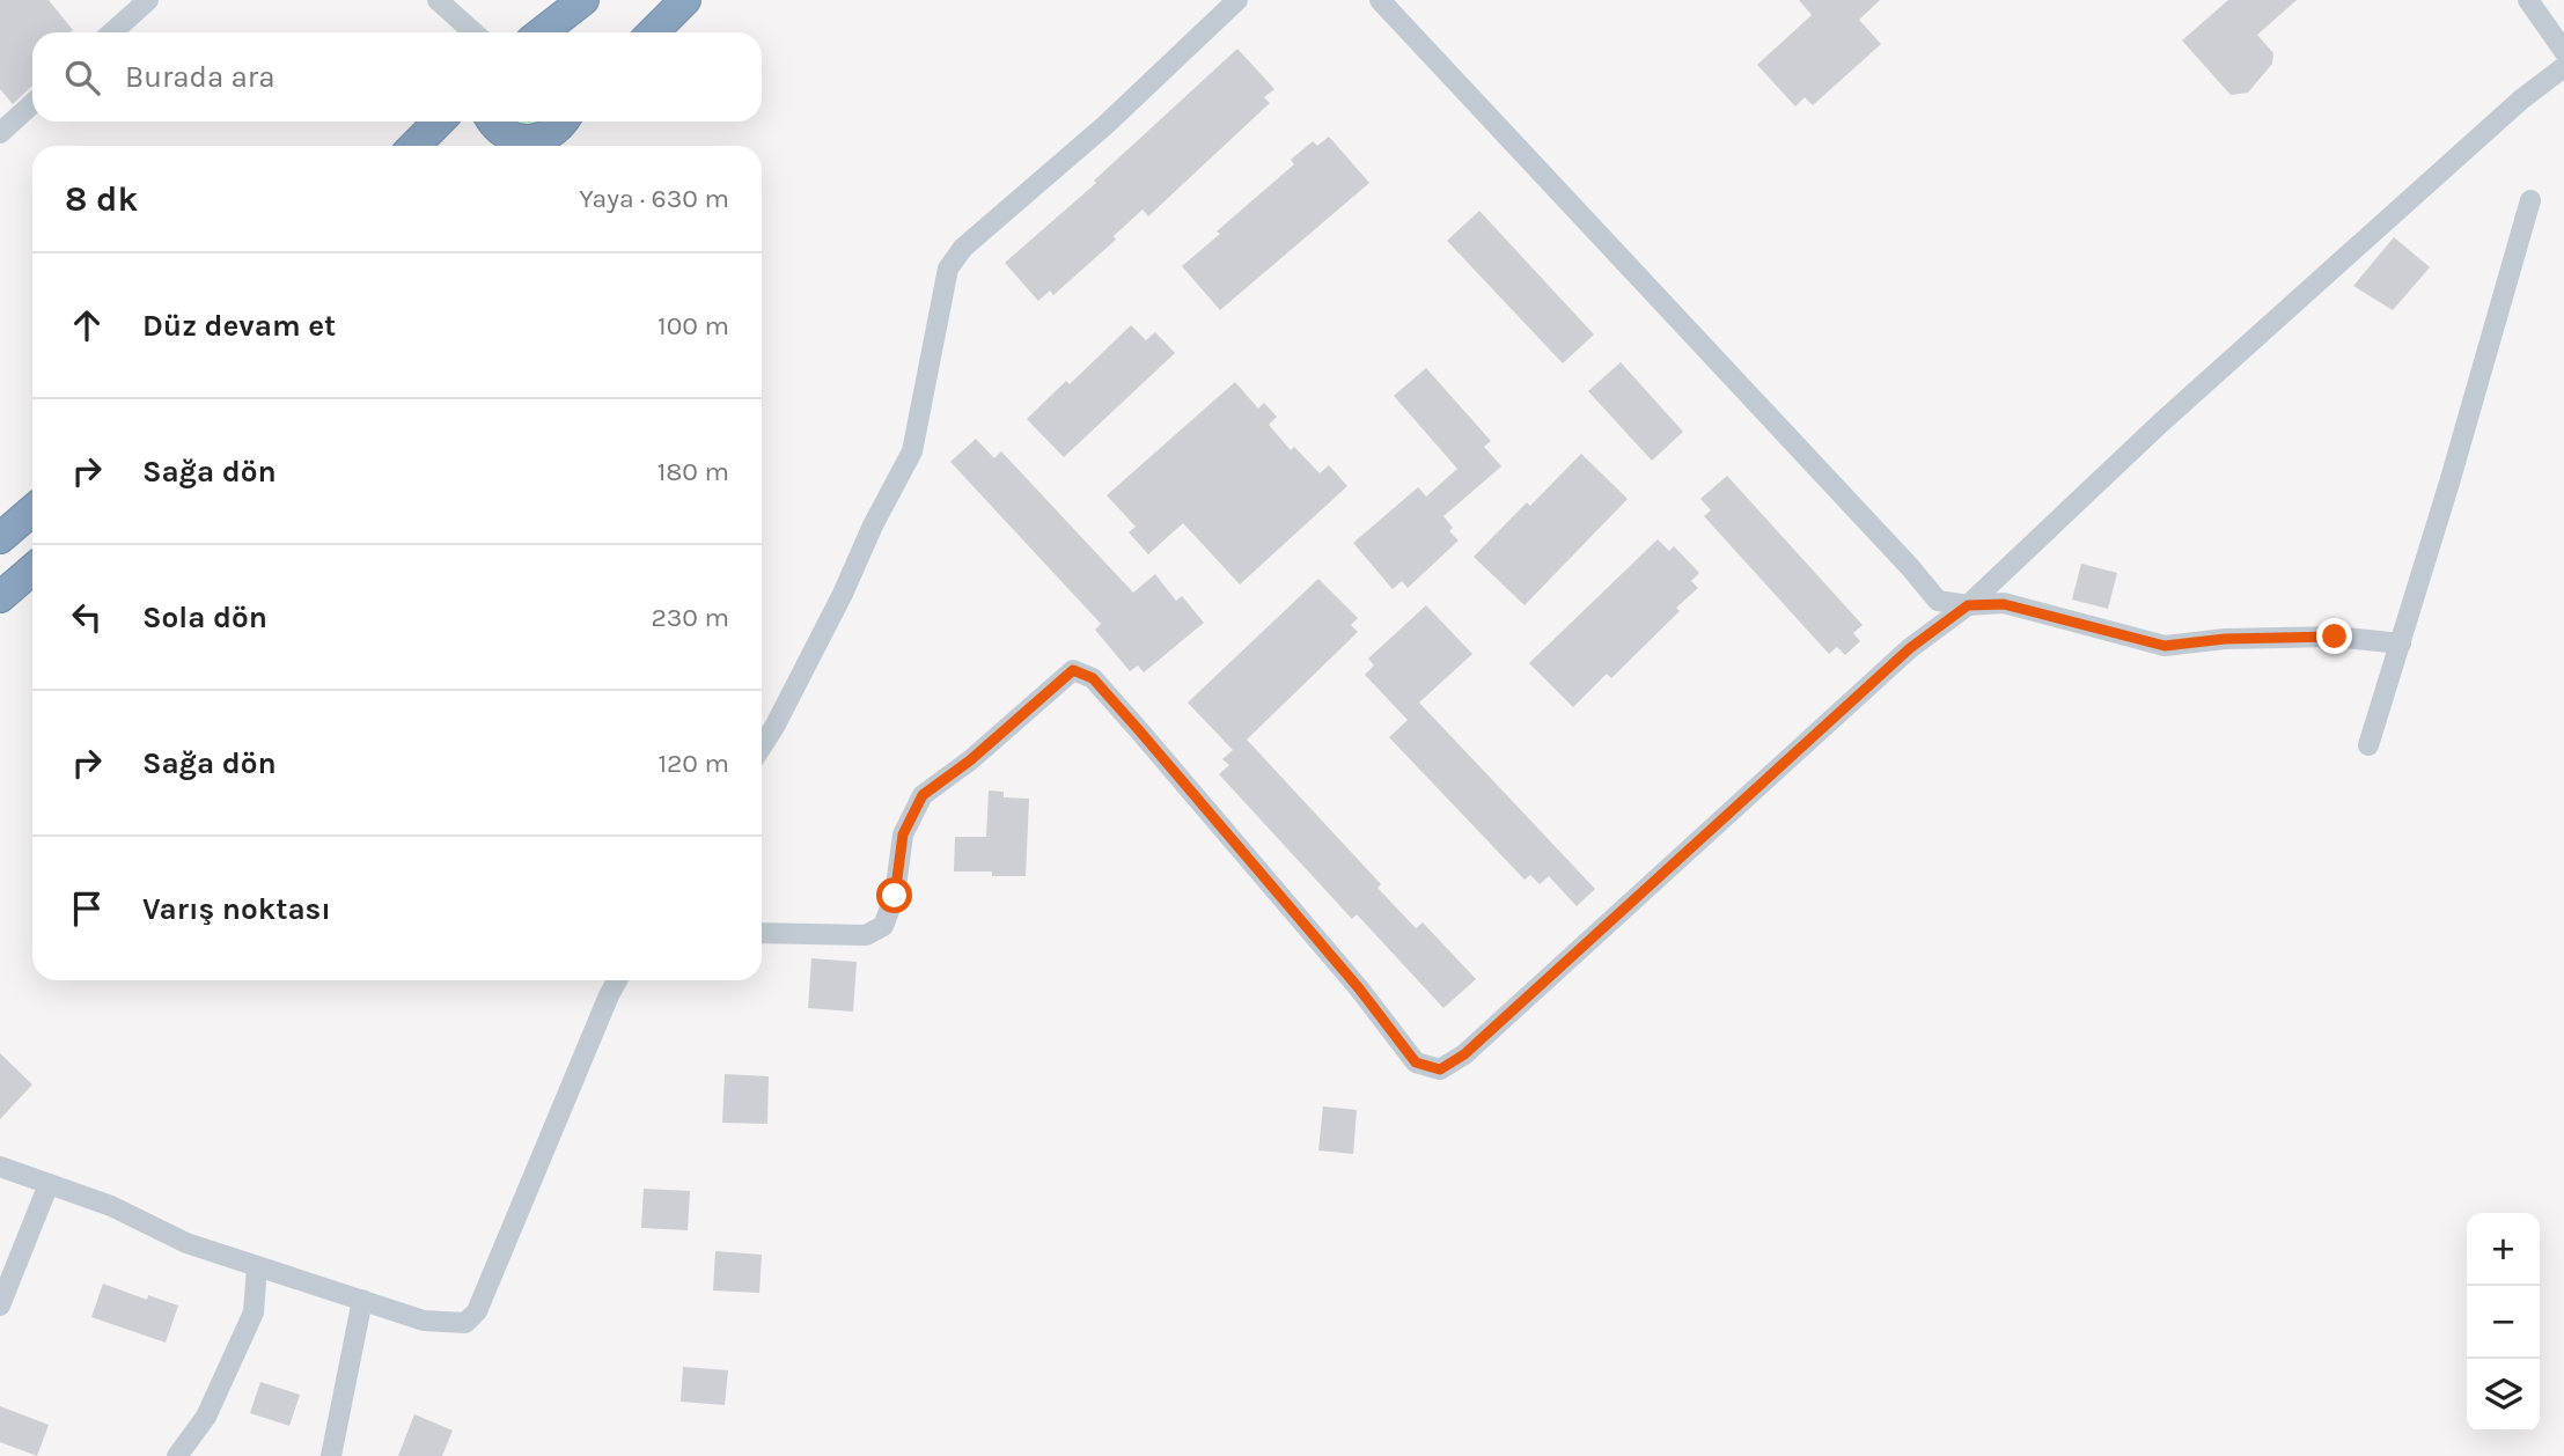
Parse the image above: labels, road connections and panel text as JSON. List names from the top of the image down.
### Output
{
  "page": {
    "search": "Burada ara",
    "heading": ["8 dk", "Yaya · 630 m"],
    "list": [
      ["Düz devam et", "100 m"],
      ["Sağa dön", "180 m"],
      ["Sola dön", "230 m"],
      ["Sağa dön", "120 m"],
      "Varış noktası"
    ],
    "map_buttons": ["+", "−"]
  }
}
